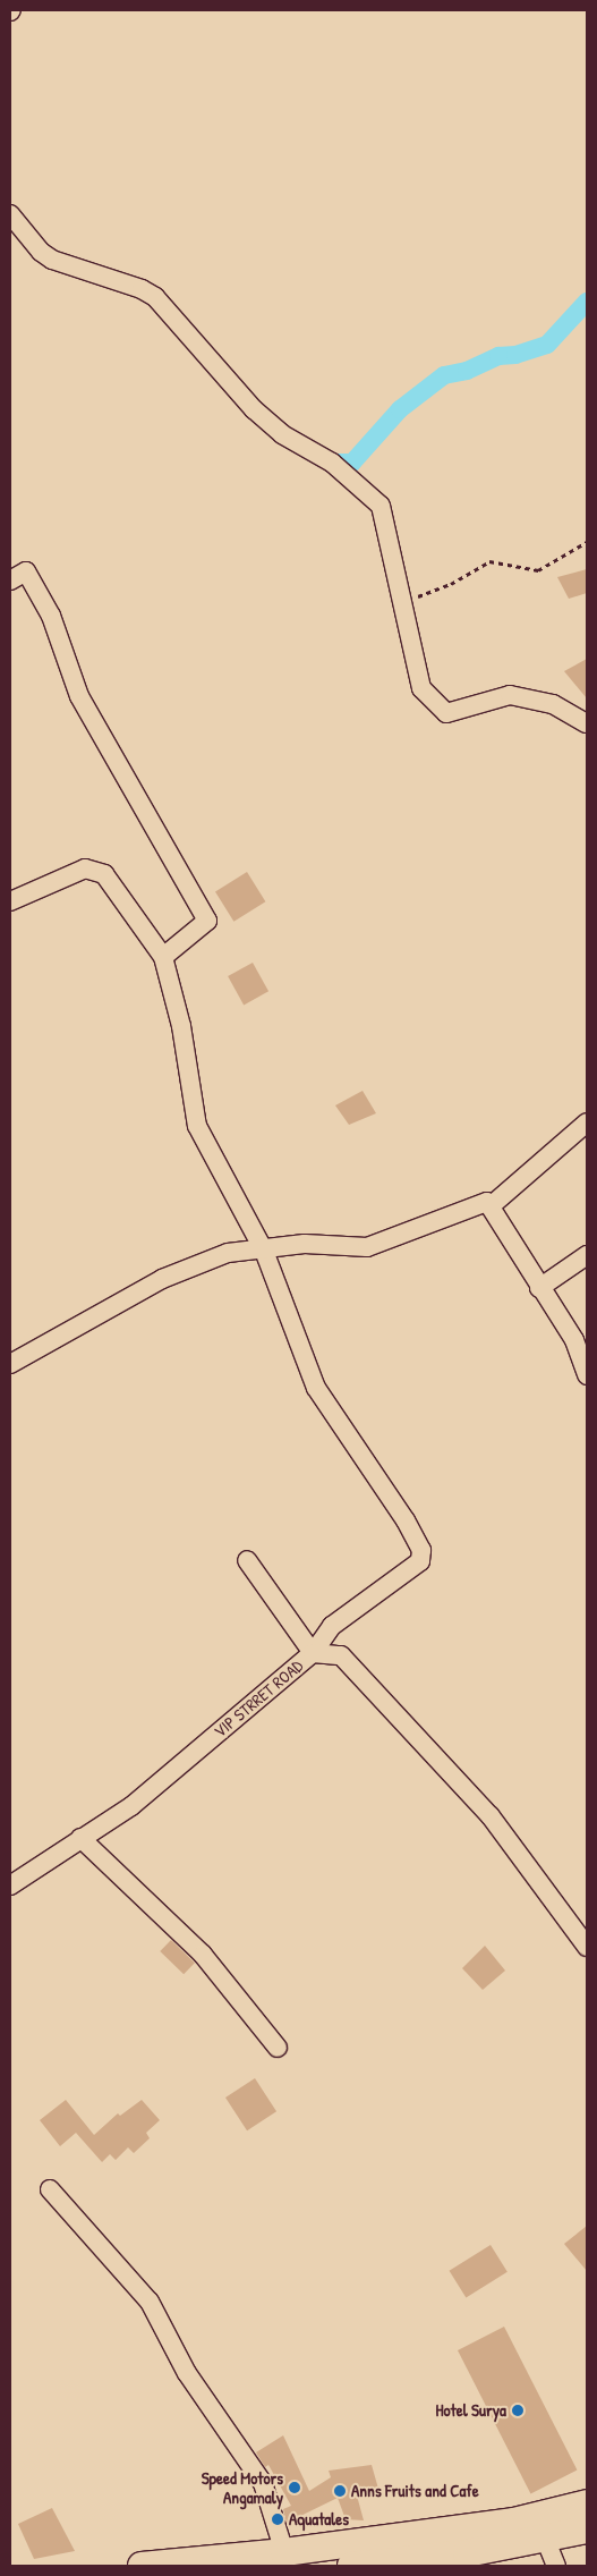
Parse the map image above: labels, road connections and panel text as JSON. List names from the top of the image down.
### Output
{
  "streets": {
    "street": ["VIP STRRET ROAD"]
  },
  "places": [
    "Hotel Surya",
    "Speed Motors Angamaly",
    "Anns Fruits and Cafe",
    "Aquatales"
  ]
}
